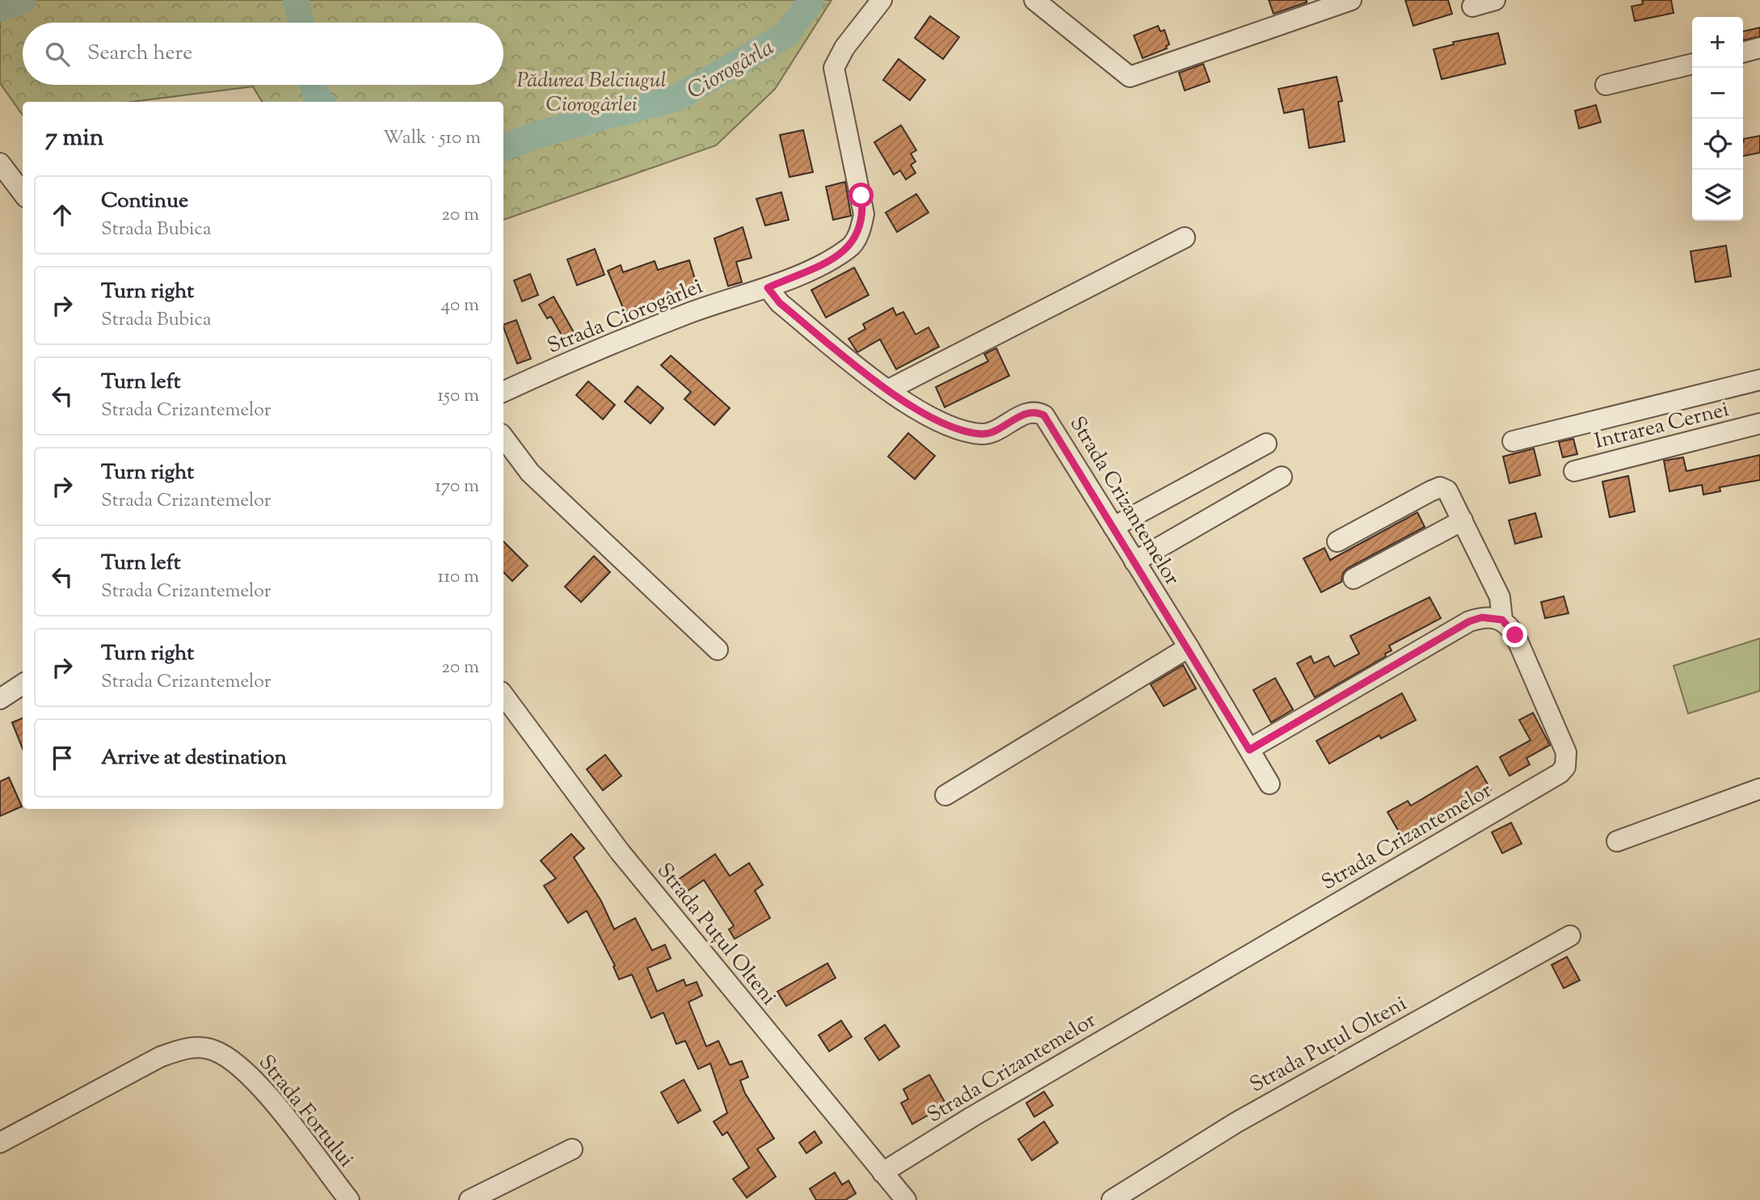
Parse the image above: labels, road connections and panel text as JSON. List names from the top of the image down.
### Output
{
  "streets": {
    "street": [
      "Strada Ciorogârlei",
      "Intrarea Cernei",
      "Strada Crizantemelor",
      "Strada Puțul Olteni",
      "Strada Fortului"
    ]
  },
  "crossings": [
    ["Strada Ciorogârlei", "Strada Crizantemelor"],
    ["Strada Crizantemelor", "Strada Puțul Olteni"]
  ],
  "water": ["Ciorogârla"],
  "parks": ["Pădurea Belciugul Ciorogârlei"],
  "page": {
    "map_buttons": ["+", "−"],
    "search": "Search here",
    "heading": ["7 min", "Walk · 510 m"],
    "list": [
      ["Continue", "Strada Bubica", "20 m"],
      ["Turn right", "Strada Bubica", "40 m"],
      ["Turn left", "Strada Crizantemelor", "150 m"],
      ["Turn right", "Strada Crizantemelor", "170 m"],
      ["Turn left", "Strada Crizantemelor", "110 m"],
      ["Turn right", "Strada Crizantemelor", "20 m"],
      "Arrive at destination"
    ]
  }
}
